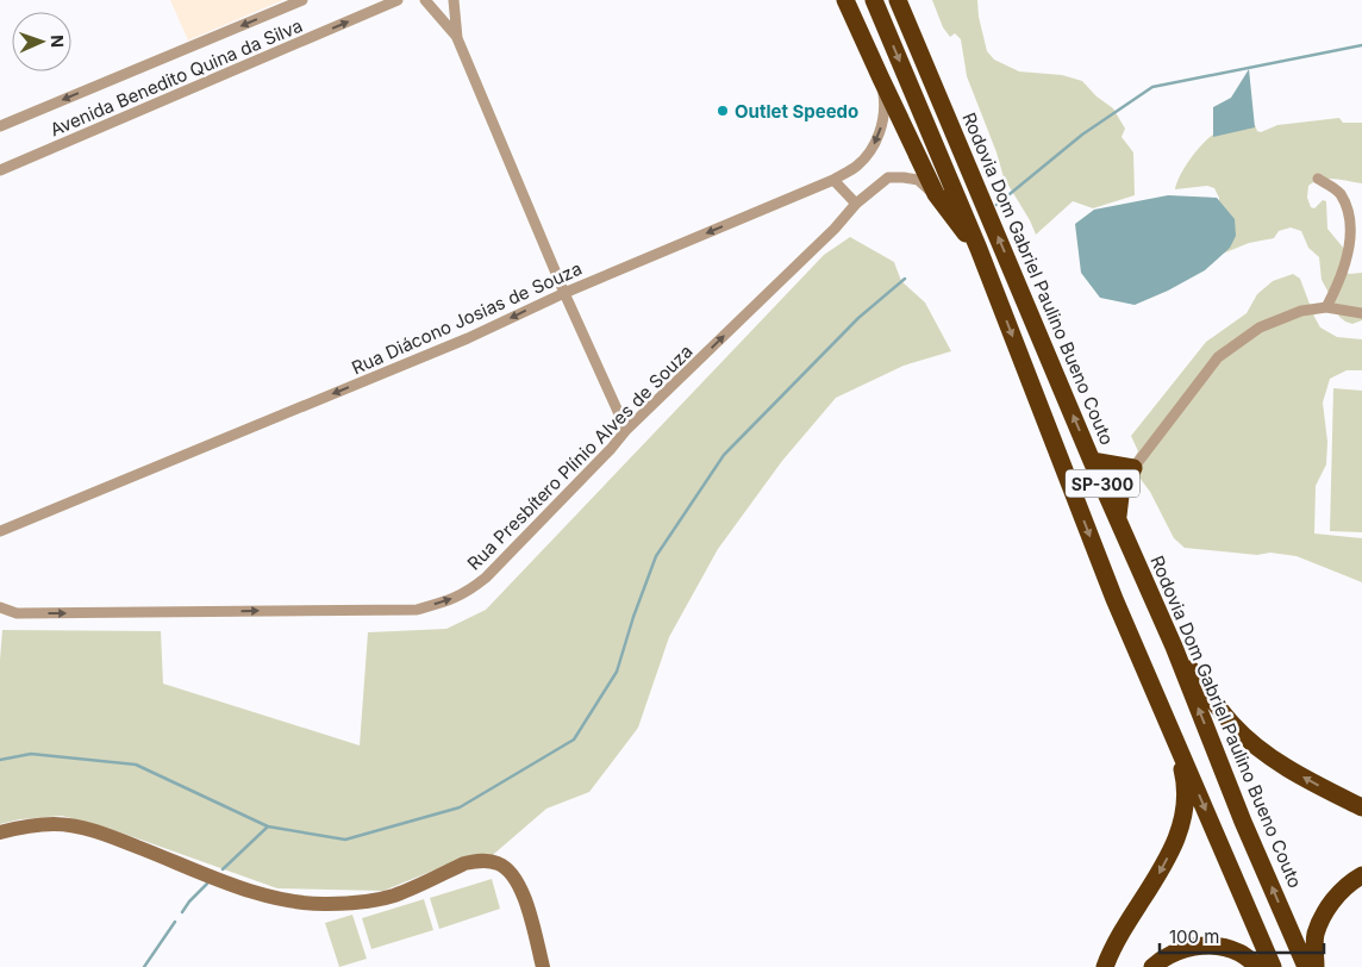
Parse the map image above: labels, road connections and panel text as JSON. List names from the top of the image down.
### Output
{
  "streets": {
    "highway": ["Rodovia Dom Gabriel Paulino Bueno Couto", "SP-300"],
    "street": ["Avenida Benedito Quina da Silva", "Rua Diácono Josias de Souza", "Rua Presbítero Plínio Alves de Souza"]
  },
  "one_way": ["Rua Diácono Josias de Souza", "Rua Presbítero Plínio Alves de Souza"],
  "places": ["Outlet Speedo"],
  "scale_bar": "100 m",
  "north": "right"
}
